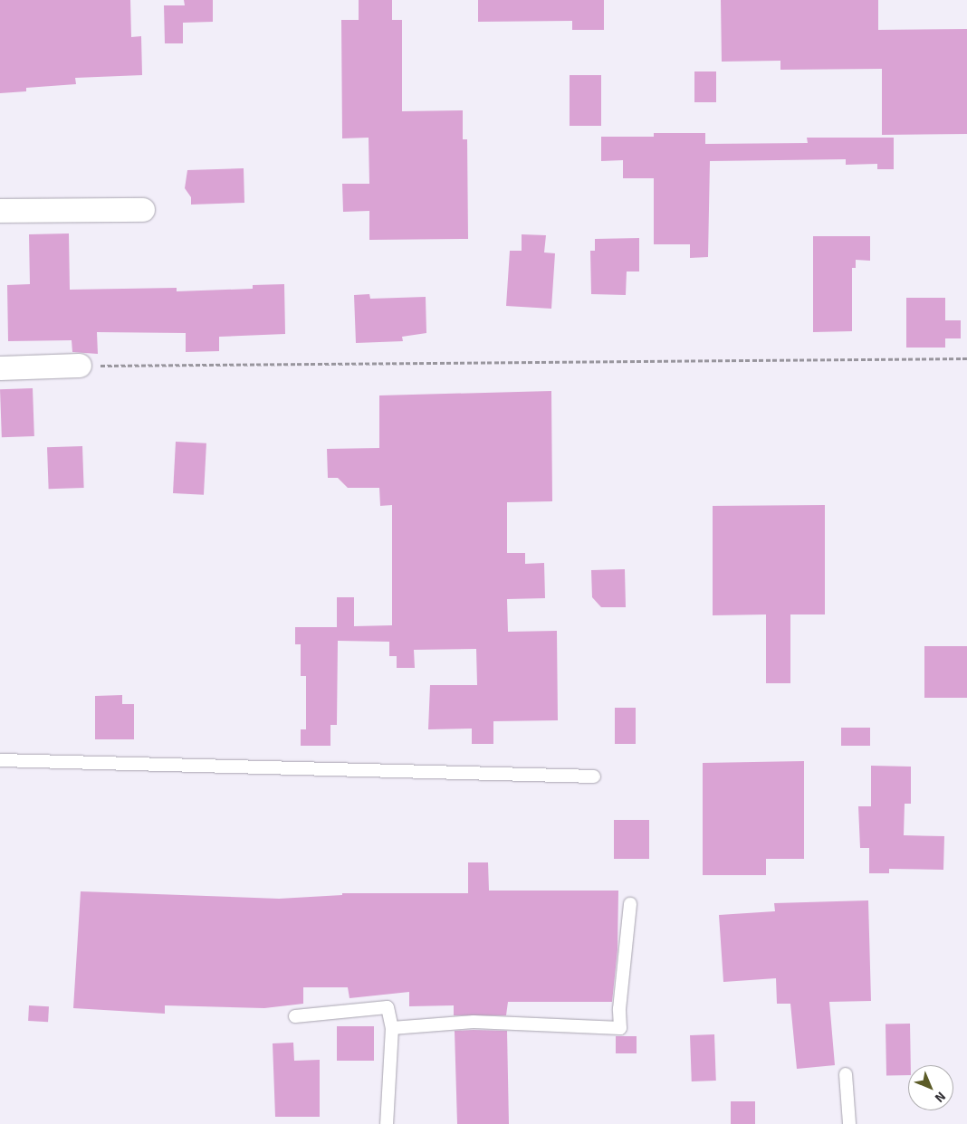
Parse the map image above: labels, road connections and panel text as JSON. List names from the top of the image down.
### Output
{
  "north": "bottom right"
}
